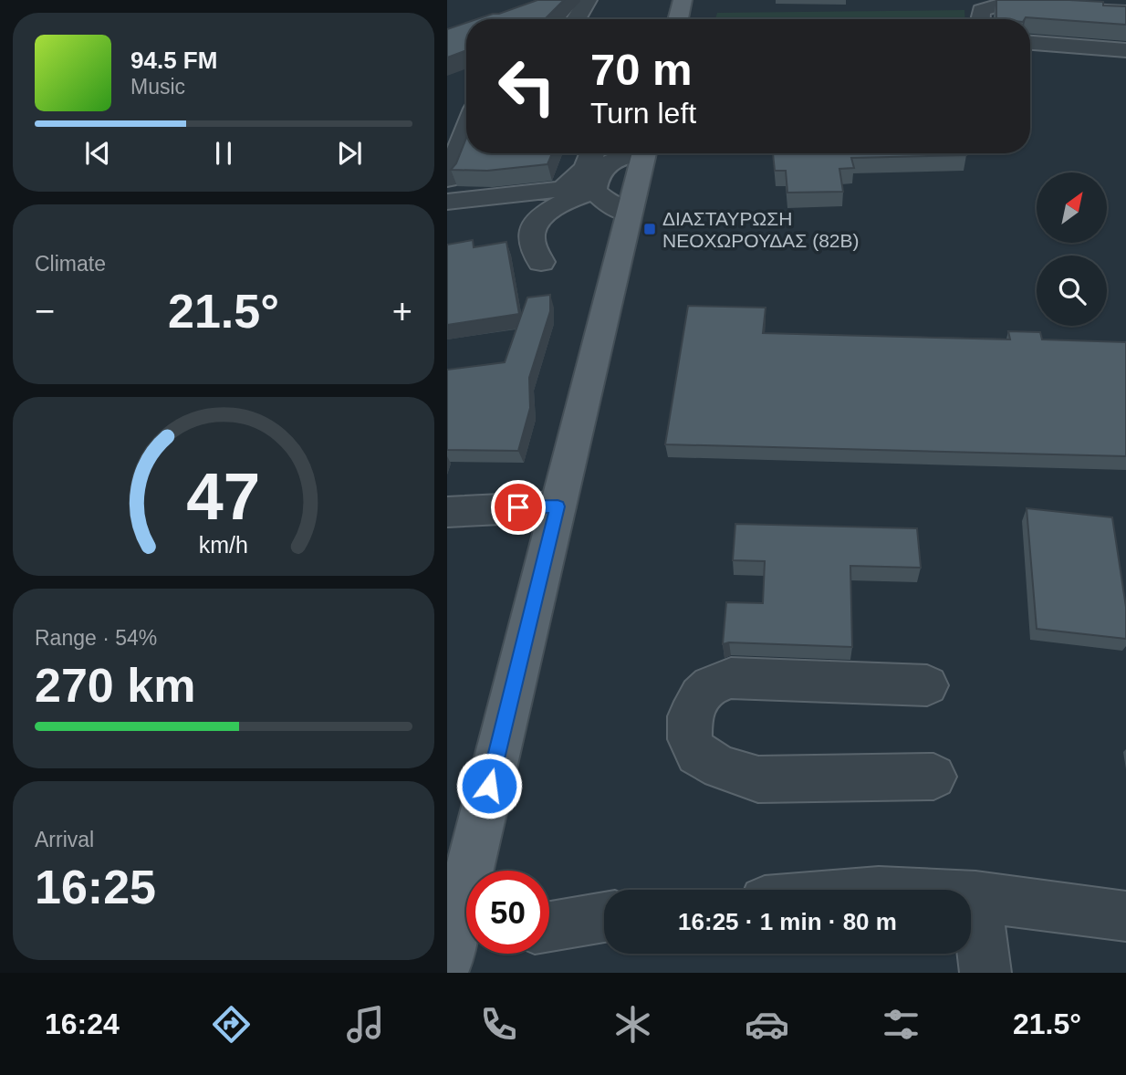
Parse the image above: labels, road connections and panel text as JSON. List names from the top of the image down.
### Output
{
  "places": {
    "transit": ["ΔΙΑΣΤΑΥΡΩΣΗ ΝΕΟΧΩΡΟΥΔΑΣ (82Β)"]
  },
  "north": "top right",
  "page": {
    "turn": ["70 m", "Turn left"],
    "song": ["94.5 FM", "Music"],
    "tile": [
      "Climate",
      ["Range · 54%", "270 km"],
      ["Arrival", "16:25"]
    ],
    "heat": ["−", "21.5°", "+"],
    "limit": "50",
    "trip": "16:25 · 1 min · 80 m",
    "tabs": ["16:24", "21.5°"],
    "gauge": ["47", "km/h"]
  }
}
